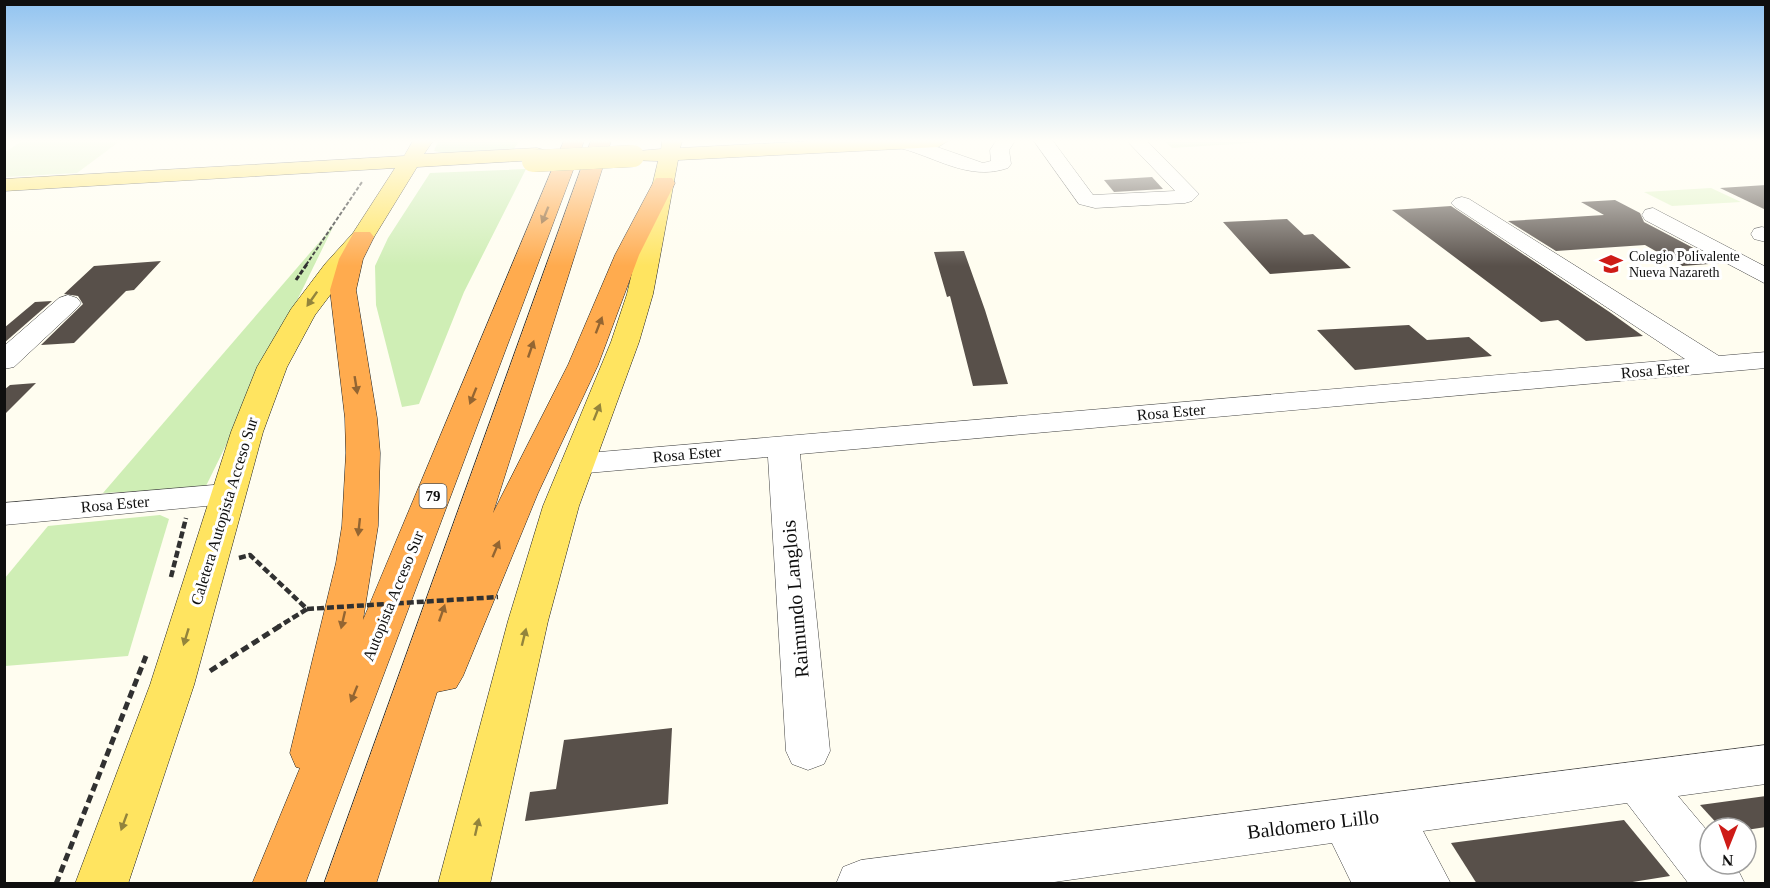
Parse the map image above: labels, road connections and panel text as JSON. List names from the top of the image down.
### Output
{
  "streets": {
    "highway": ["79", "Autopista Acceso Sur"],
    "main road": ["Caletera Autopista Acceso Sur"],
    "street": ["Rosa Ester", "Raimundo Langlois", "Baldomero Lillo"]
  },
  "crossings": [
    ["Rosa Ester", "Caletera Autopista Acceso Sur"],
    ["Rosa Ester", "Raimundo Langlois"]
  ],
  "one_way": ["Caletera Autopista Acceso Sur"],
  "places": {
    "school or university": ["Colegio Polivalente Nueva Nazareth"]
  },
  "north": "bottom"
}
